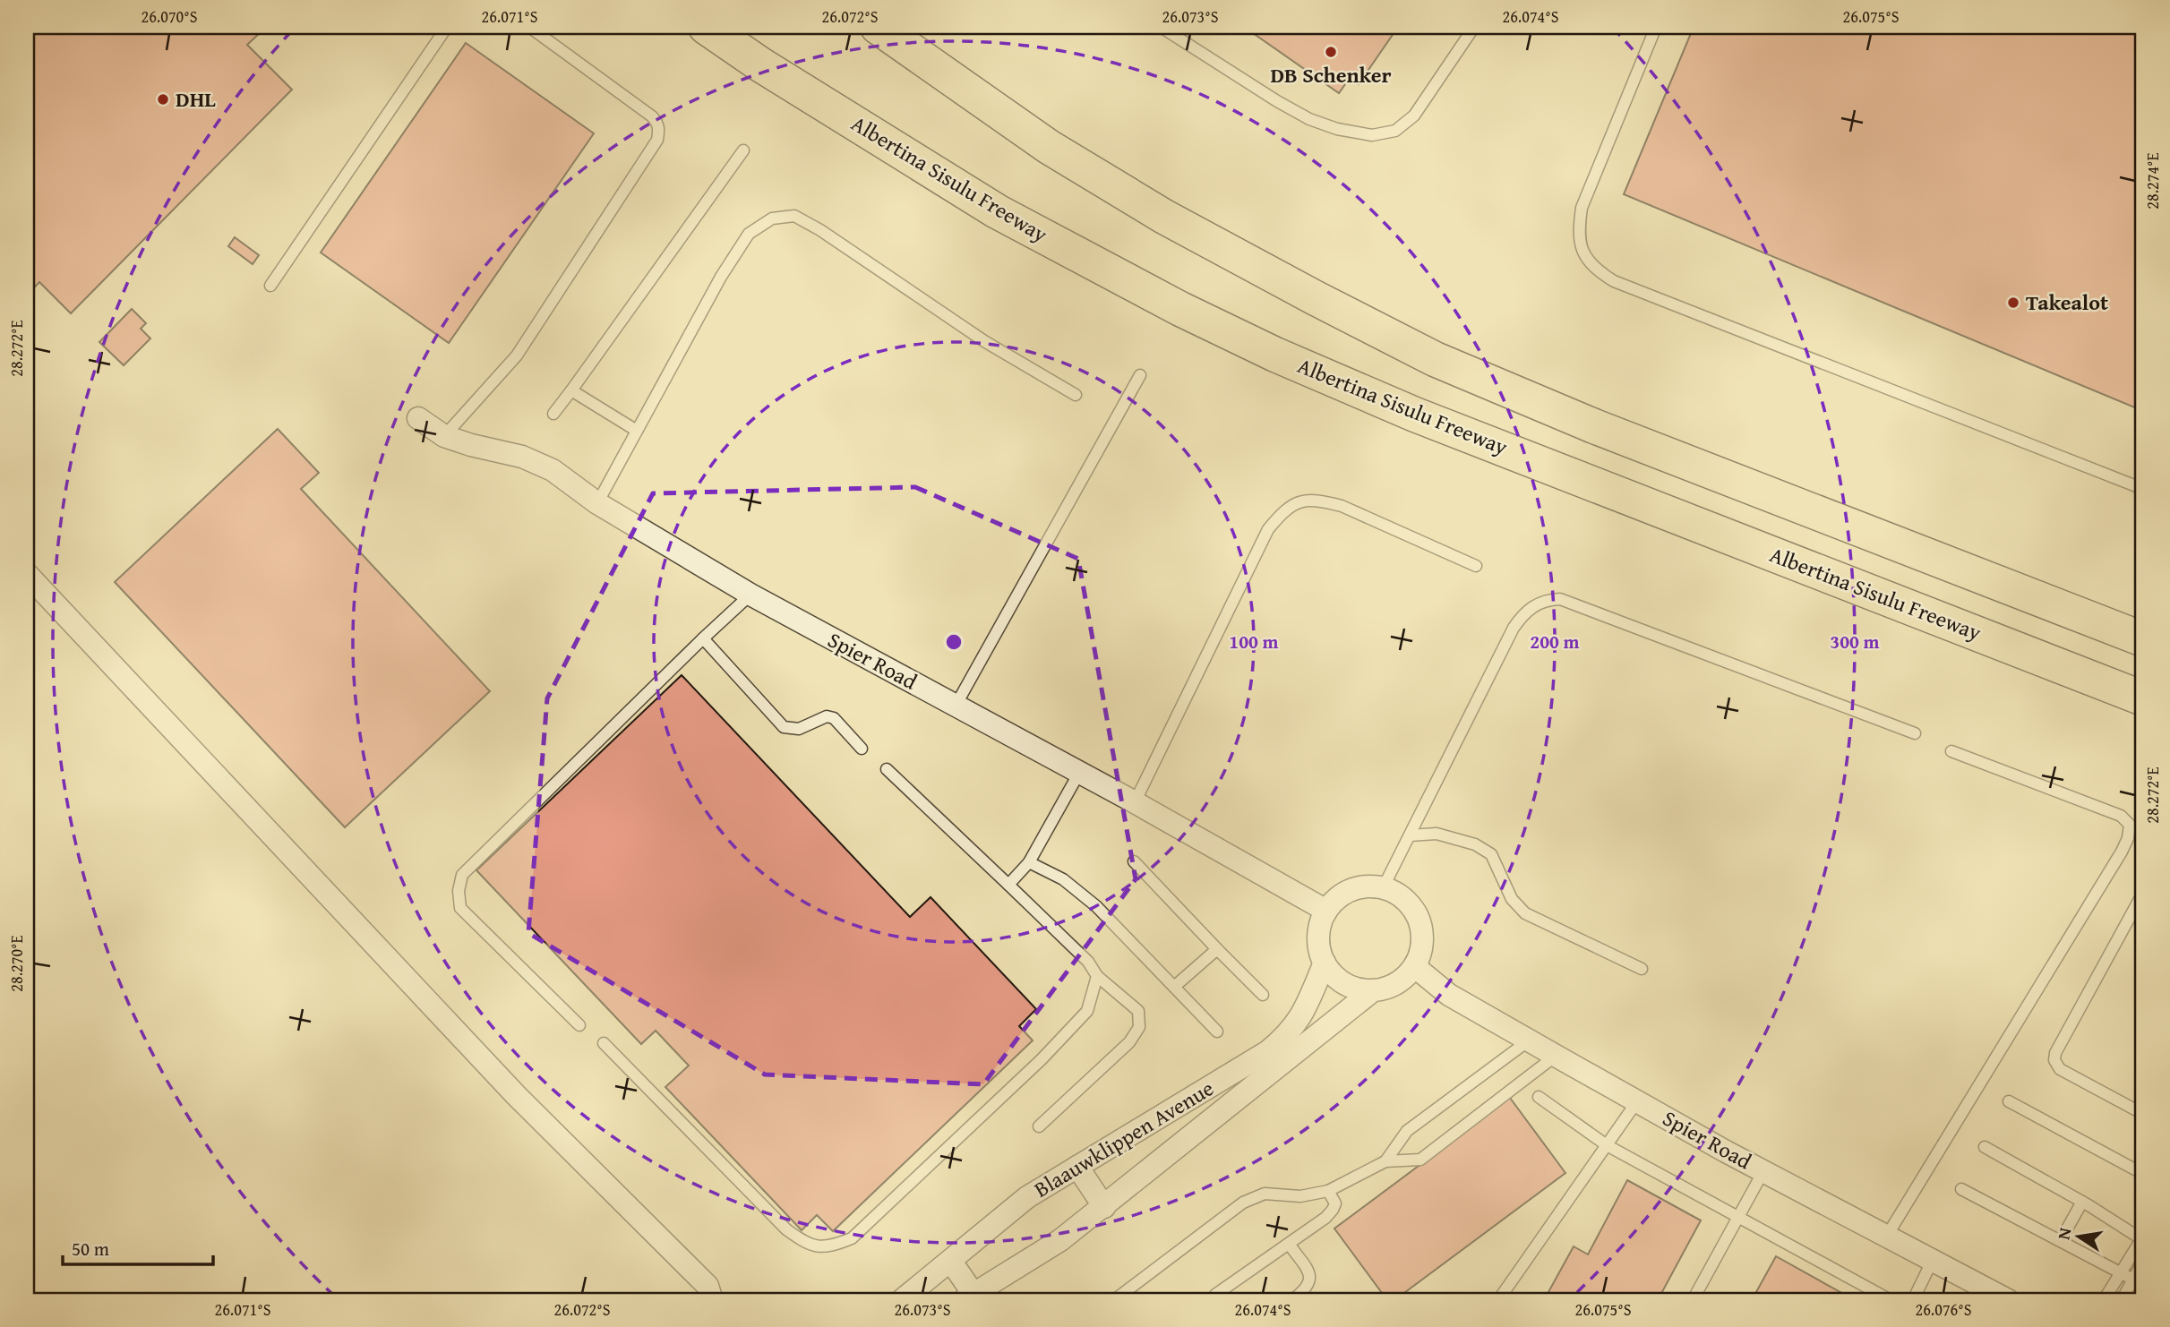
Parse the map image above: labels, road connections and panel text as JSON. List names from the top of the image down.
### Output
{
  "streets": {
    "highway": ["Albertina Sisulu Freeway"],
    "street": ["Spier Road", "Blaauwklippen Avenue"]
  },
  "crossings": [
    ["Spier Road", "Blaauwklippen Avenue"]
  ],
  "places": ["DB Schenker", "DHL", "Takealot"],
  "scale_bar": "50 m",
  "north": "left",
  "coordinates": [
    "26.070°S",
    "26.071°S",
    "26.072°S",
    "26.073°S",
    "26.074°S",
    "26.075°S",
    "28.274°E",
    "28.272°E",
    "28.270°E",
    "26.076°S"
  ],
  "rings": ["100 m", "200 m", "300 m"]
}
